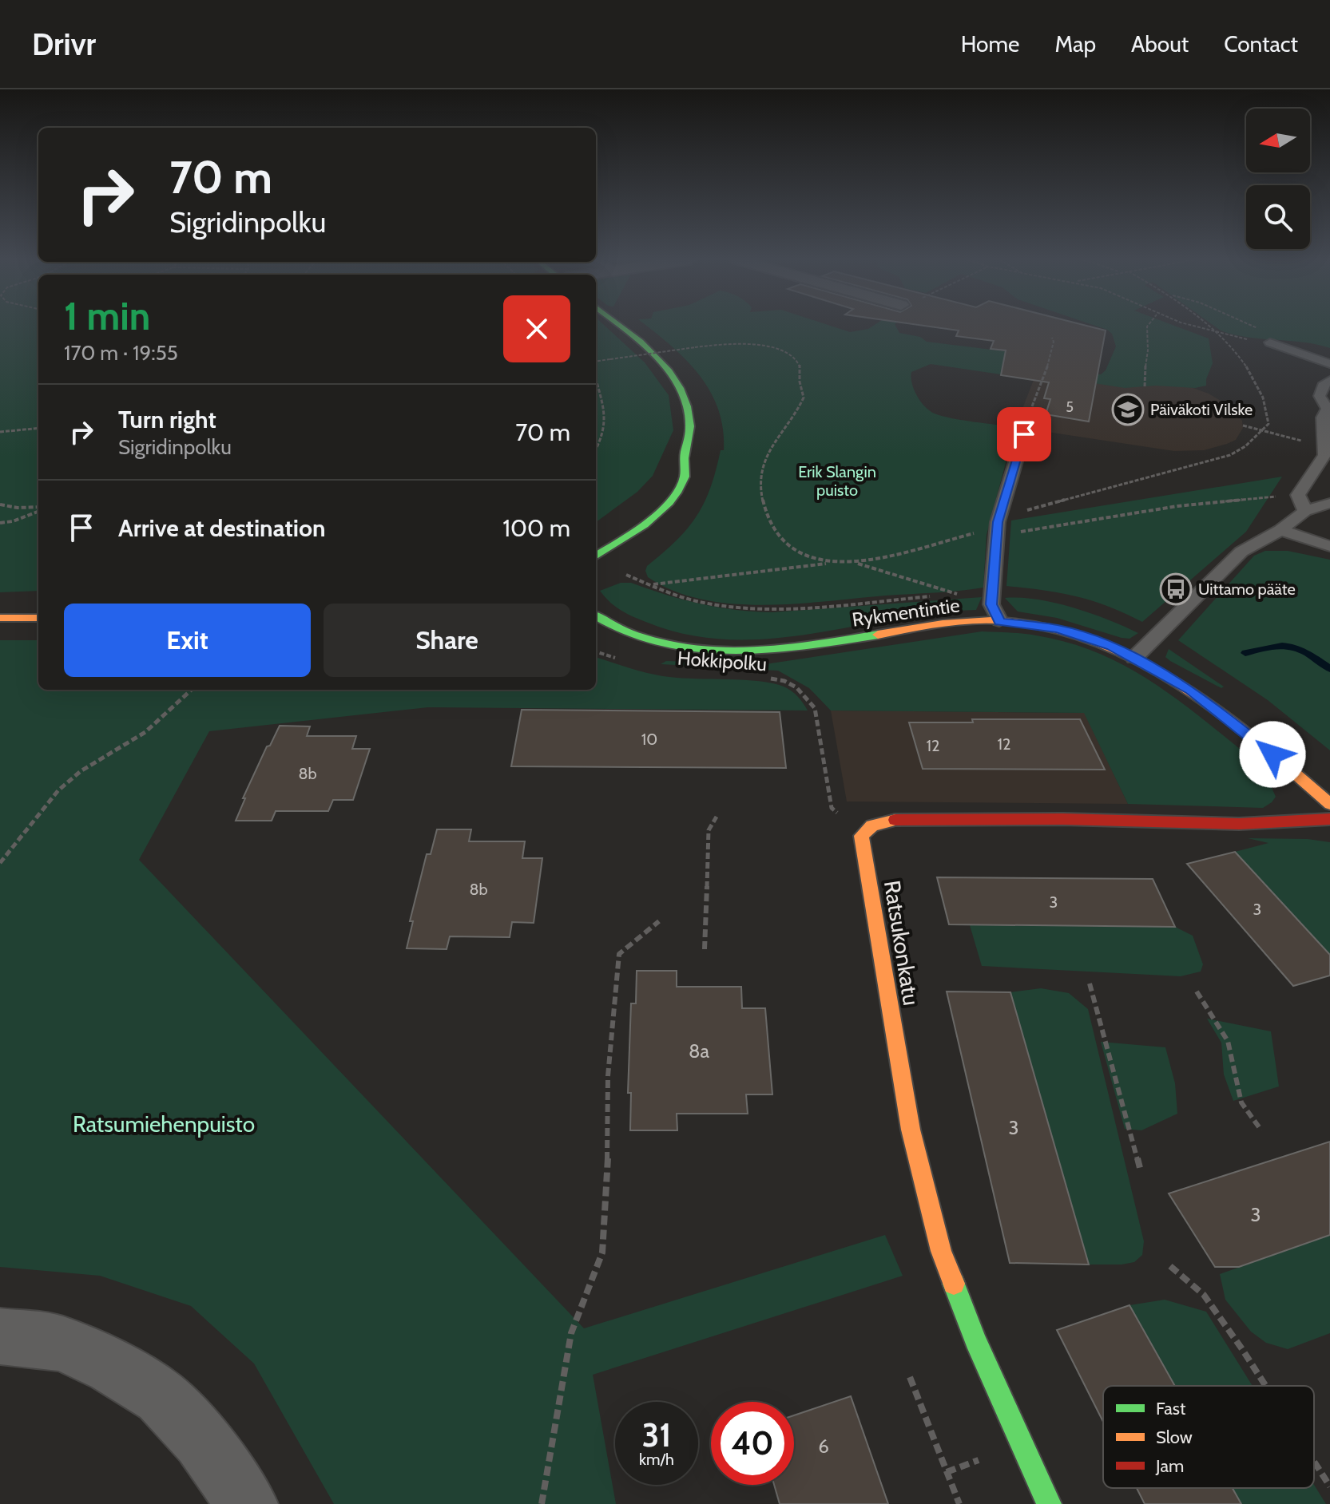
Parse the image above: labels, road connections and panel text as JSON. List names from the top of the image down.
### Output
{
  "streets": {
    "street": ["Rykmentintie", "Ratsukonkatu"],
    "path": ["Hokkipolku"]
  },
  "crossings": [
    ["Hokkipolku", "Ratsukonkatu"]
  ],
  "parks": ["Erik Slangin puisto", "Ratsumiehenpuisto"],
  "places": {
    "school or university": ["Päiväkoti Vilske"],
    "bus stop": ["Uittamo pääte"]
  },
  "house_numbers": [
    "5",
    "10",
    "12",
    "12",
    "8b",
    "8b",
    "3",
    "3",
    "8a",
    "3",
    "3",
    "6"
  ],
  "legend": ["Fast", "Slow", "Jam"],
  "north": "left",
  "page": {
    "header": "Drivr",
    "nav": [
      "Home",
      "Map",
      "About",
      "Contact"
    ],
    "turn": ["70 m", "Sigridinpolku"],
    "heading": ["1 min", "170 m · 19:55"],
    "list": [
      {
        "name": "Turn right",
        "note": "Sigridinpolku",
        "value": "70 m"
      },
      {
        "name": "Arrive at destination",
        "value": "100 m"
      }
    ],
    "buttons": ["Exit", "Share"],
    "speed": "31 km/h",
    "limit": "40"
  }
}
